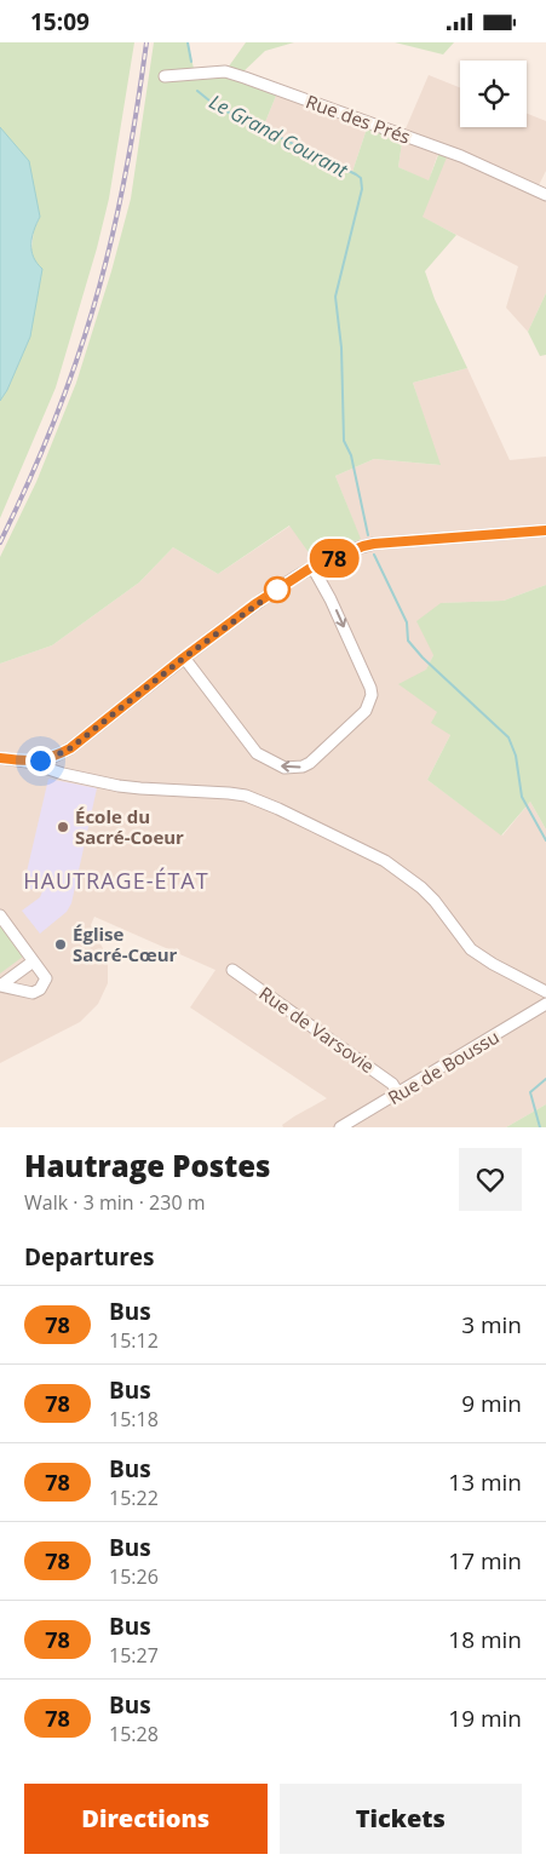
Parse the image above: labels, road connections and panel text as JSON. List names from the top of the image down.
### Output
{
  "streets": {
    "street": ["Rue des Prés", "Rue de Varsovie", "Rue de Boussu"]
  },
  "crossings": [
    ["Rue de Varsovie", "Rue de Boussu"]
  ],
  "districts": ["HAUTRAGE-ÉTAT"],
  "water": ["Le Grand Courant"],
  "places": ["École du Sacré-Coeur", "Église Sacré-Cœur"],
  "lines": ["bus line 78"],
  "page": {
    "status": "15:09",
    "on_map": "78",
    "heading": [
      ["Hautrage Postes", "Walk · 3 min · 230 m"],
      "Departures"
    ],
    "list": [
      {
        "mark": "78",
        "name": "Bus",
        "note": "15:12",
        "value": "3 min"
      },
      {
        "mark": "78",
        "name": "Bus",
        "note": "15:18",
        "value": "9 min"
      },
      {
        "mark": "78",
        "name": "Bus",
        "note": "15:22",
        "value": "13 min"
      },
      {
        "mark": "78",
        "name": "Bus",
        "note": "15:26",
        "value": "17 min"
      },
      {
        "mark": "78",
        "name": "Bus",
        "note": "15:27",
        "value": "18 min"
      },
      {
        "mark": "78",
        "name": "Bus",
        "note": "15:28",
        "value": "19 min"
      }
    ],
    "buttons": ["Directions", "Tickets"]
  }
}
